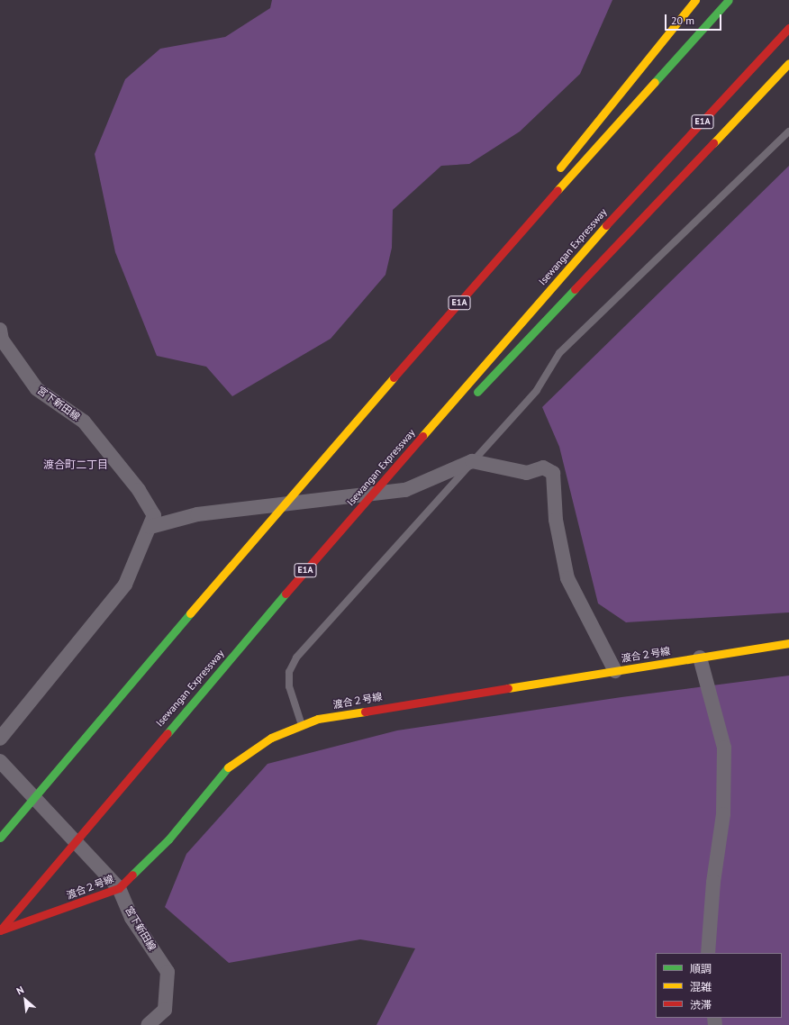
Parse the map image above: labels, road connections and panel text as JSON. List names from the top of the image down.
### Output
{
  "streets": {
    "main road": ["E1A", "Isewangan Expressway", "渡合２号線"],
    "street": ["宮下新田線"]
  },
  "crossings": [
    ["Isewangan Expressway", "渡合２号線"],
    ["宮下新田線", "渡合２号線"]
  ],
  "districts": ["渡合町二丁目"],
  "legend": ["順調", "混雑", "渋滞"],
  "scale_bar": "20 m",
  "north": "top left"
}
